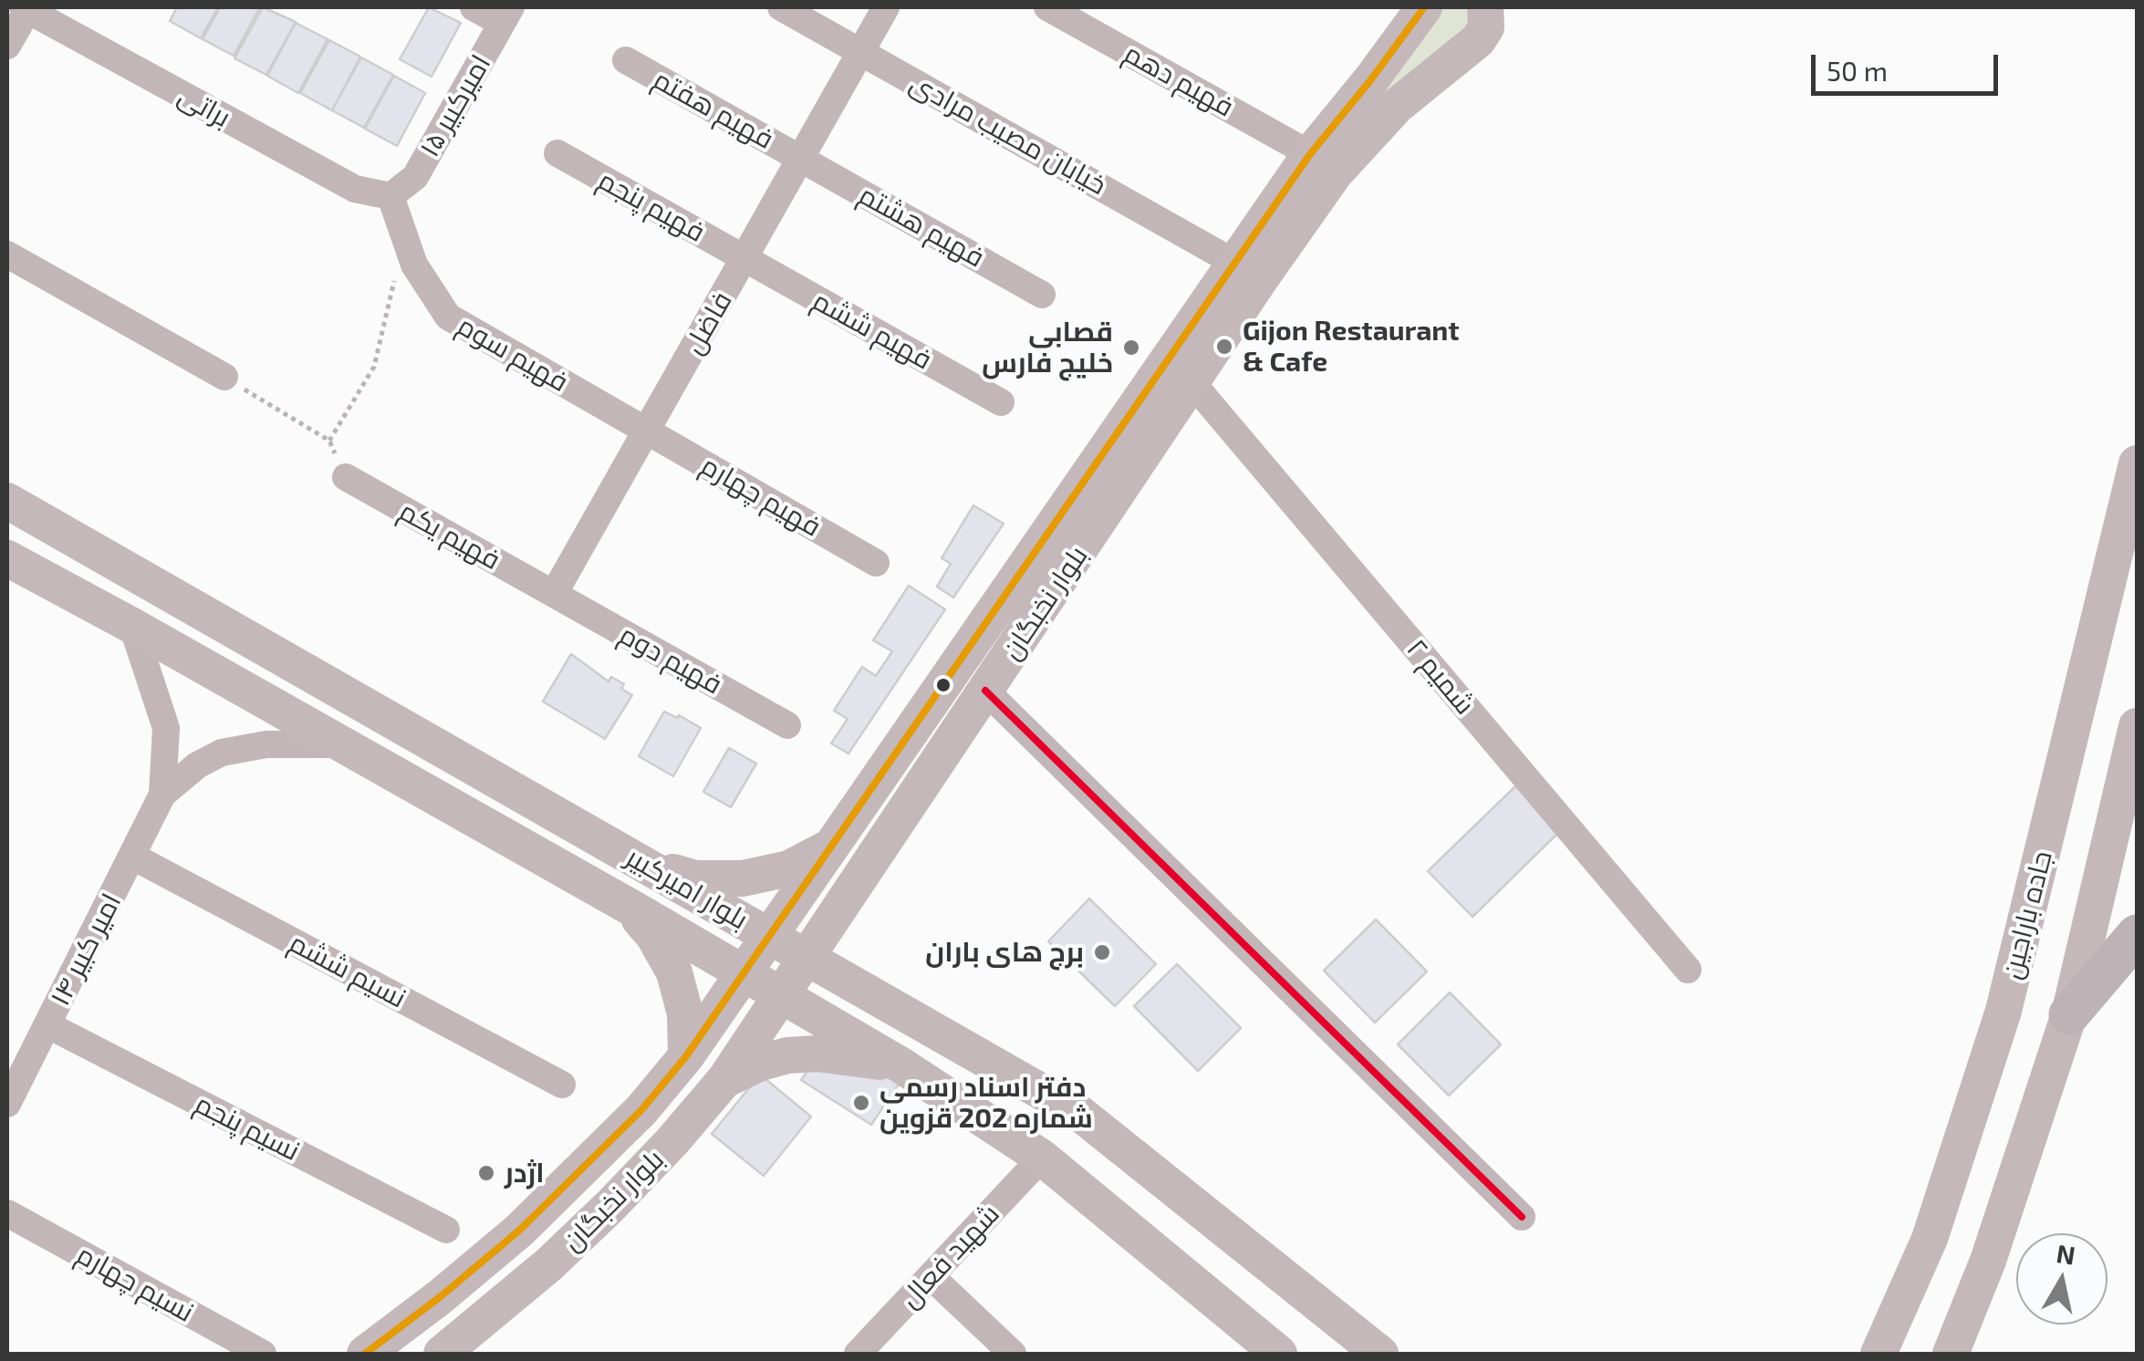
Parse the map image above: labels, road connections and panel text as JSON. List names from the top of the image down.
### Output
{
  "streets": {
    "main road": ["بلوار نخبگان", "بلوار امیرکبیر", "جاده باراجین"],
    "street": [
      "فهیم دهم",
      "امیرکبیر ۱۵",
      "براتی",
      "فهیم هفتم",
      "خیابان مصیب مرادی",
      "فهیم پنجم",
      "فهیم هشتم",
      "فاضل",
      "فهیم ششم",
      "فهیم سوم",
      "فهیم چهارم",
      "فهیم یکم",
      "فهیم دوم",
      "شمیم ۲",
      "امیر کبیر ۱۴",
      "نسیم ششم",
      "نسیم پنجم",
      "شهید فعال",
      "نسیم چهارم"
    ]
  },
  "crossings": [
    ["فهیم دهم", "بلوار نخبگان"],
    ["امیرکبیر ۱۵", "براتی"],
    ["امیرکبیر ۱۵", "فهیم سوم"],
    ["براتی", "فهیم سوم"],
    ["فهیم هفتم", "فهیم هشتم"],
    ["فهیم هفتم", "فاضل"],
    ["خیابان مصیب مرادی", "فاضل"],
    ["خیابان مصیب مرادی", "بلوار نخبگان"],
    ["فهیم پنجم", "فاضل"],
    ["فهیم پنجم", "فهیم ششم"],
    ["فهیم هشتم", "فاضل"],
    ["فاضل", "فهیم ششم"],
    ["فاضل", "فهیم سوم"],
    ["فاضل", "فهیم چهارم"],
    ["فاضل", "فهیم یکم"],
    ["فاضل", "فهیم دوم"],
    ["فهیم سوم", "فهیم چهارم"],
    ["فهیم یکم", "فهیم دوم"],
    ["بلوار نخبگان", "شمیم ۲"],
    ["بلوار نخبگان", "بلوار امیرکبیر"],
    ["بلوار امیرکبیر", "امیر کبیر ۱۴"],
    ["بلوار امیرکبیر", "شهید فعال"],
    ["امیر کبیر ۱۴", "نسیم ششم"],
    ["امیر کبیر ۱۴", "نسیم پنجم"]
  ],
  "places": [
    "Gijon Restaurant & Cafe",
    "قصابی خلیج فارس",
    "برج های باران",
    "دفتر اسناد رسمی شماره 202 قزوین",
    "اژدر"
  ],
  "scale_bar": "50 m",
  "north": "top"
}
